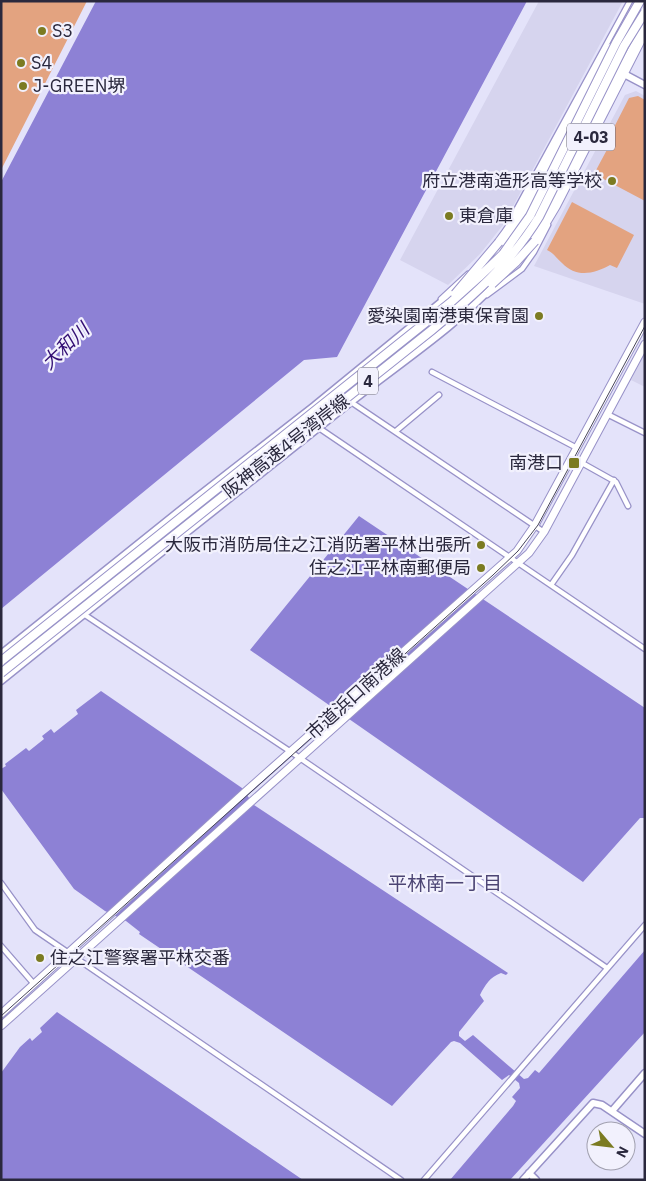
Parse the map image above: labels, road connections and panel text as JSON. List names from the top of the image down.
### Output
{
  "streets": {
    "highway": ["4-03", "4", "阪神高速4号湾岸線"],
    "main road": ["市道浜口南港線"]
  },
  "crossings": [
    ["4-03", "阪神高速4号湾岸線"]
  ],
  "districts": ["平林南一丁目"],
  "water": ["大和川"],
  "places": {
    "other": [
      "S3",
      "S4",
      "J-GREEN堺",
      "府立港南造形高等学校",
      "東倉庫",
      "愛染園南港東保育園",
      "大阪市消防局住之江消防署平林出張所",
      "住之江平林南郵便局",
      "住之江警察署平林交番"
    ],
    "transit": ["南港口"]
  },
  "north": "bottom right"
}
